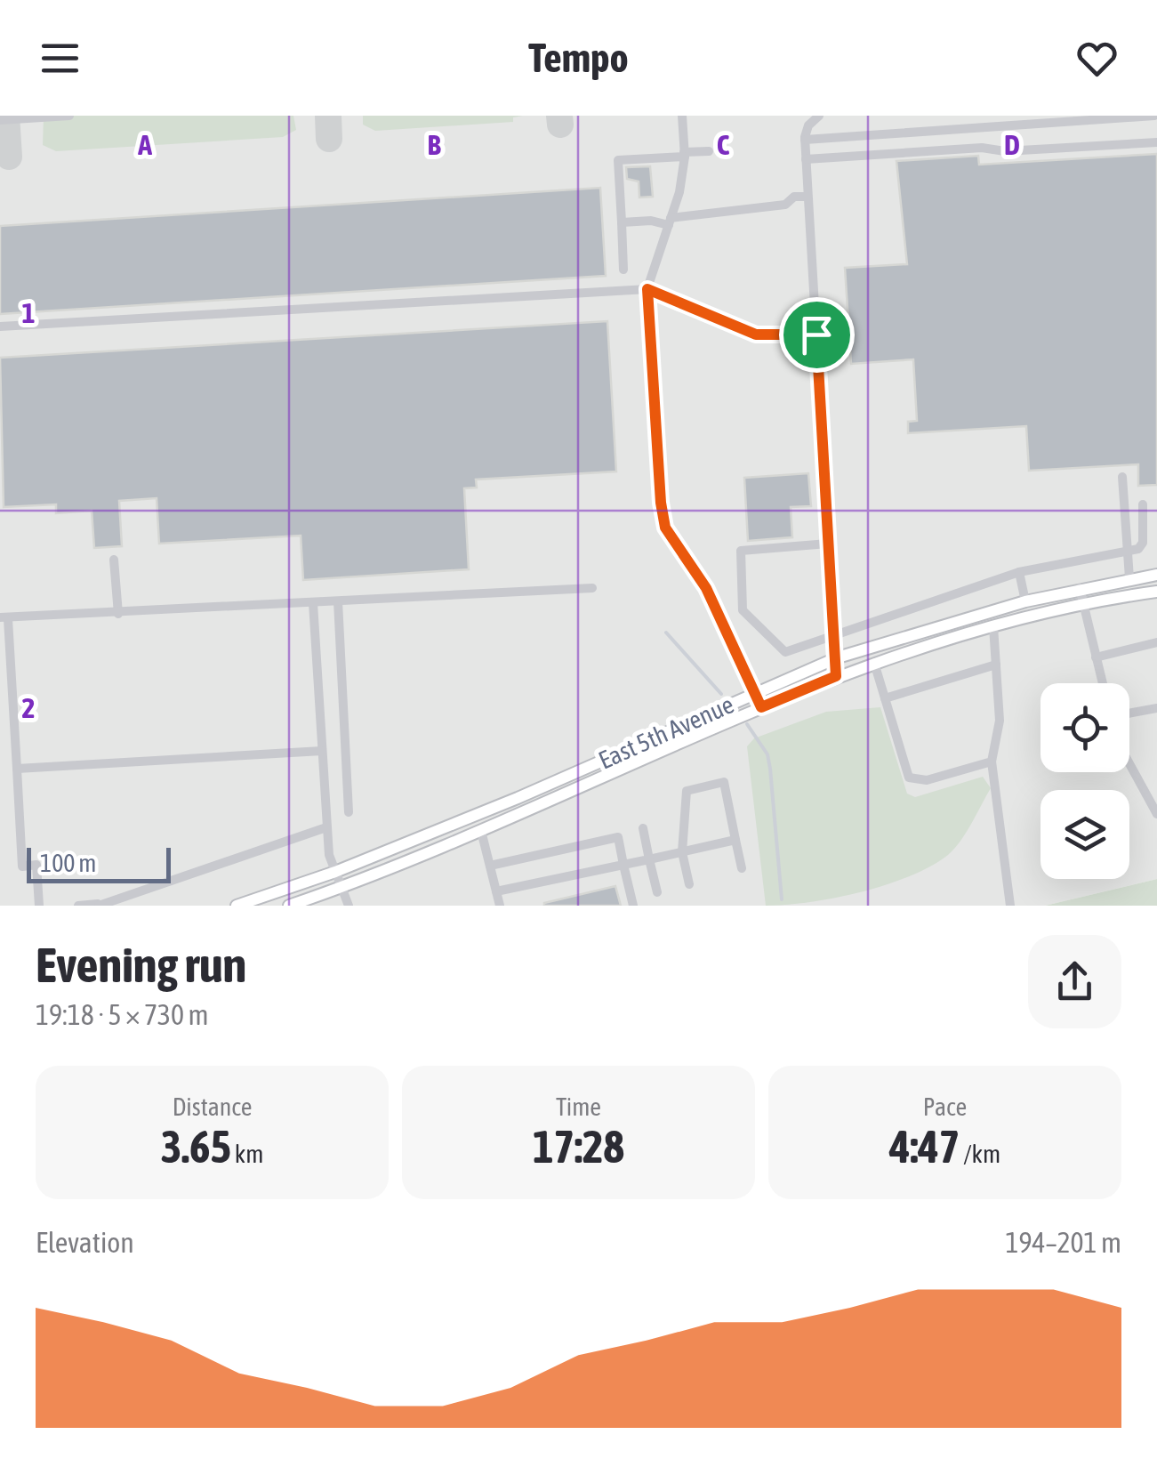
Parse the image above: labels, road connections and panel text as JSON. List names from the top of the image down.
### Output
{
  "streets": {
    "main road": ["East 5th Avenue"]
  },
  "scale_bar": "100 m",
  "page": {
    "header": "Tempo",
    "scale": "100 m",
    "heading": ["Evening run", "19:18 · 5 × 730 m"],
    "stats": [
      ["Distance", "3.65 km"],
      ["Time", "17:28"],
      ["Pace", "4:47 /km"]
    ],
    "chart": ["Elevation", "194–201 m"]
  },
  "grid": {
    "columns": [
      "A",
      "B",
      "C",
      "D"
    ],
    "rows": ["1", "2"]
  }
}
